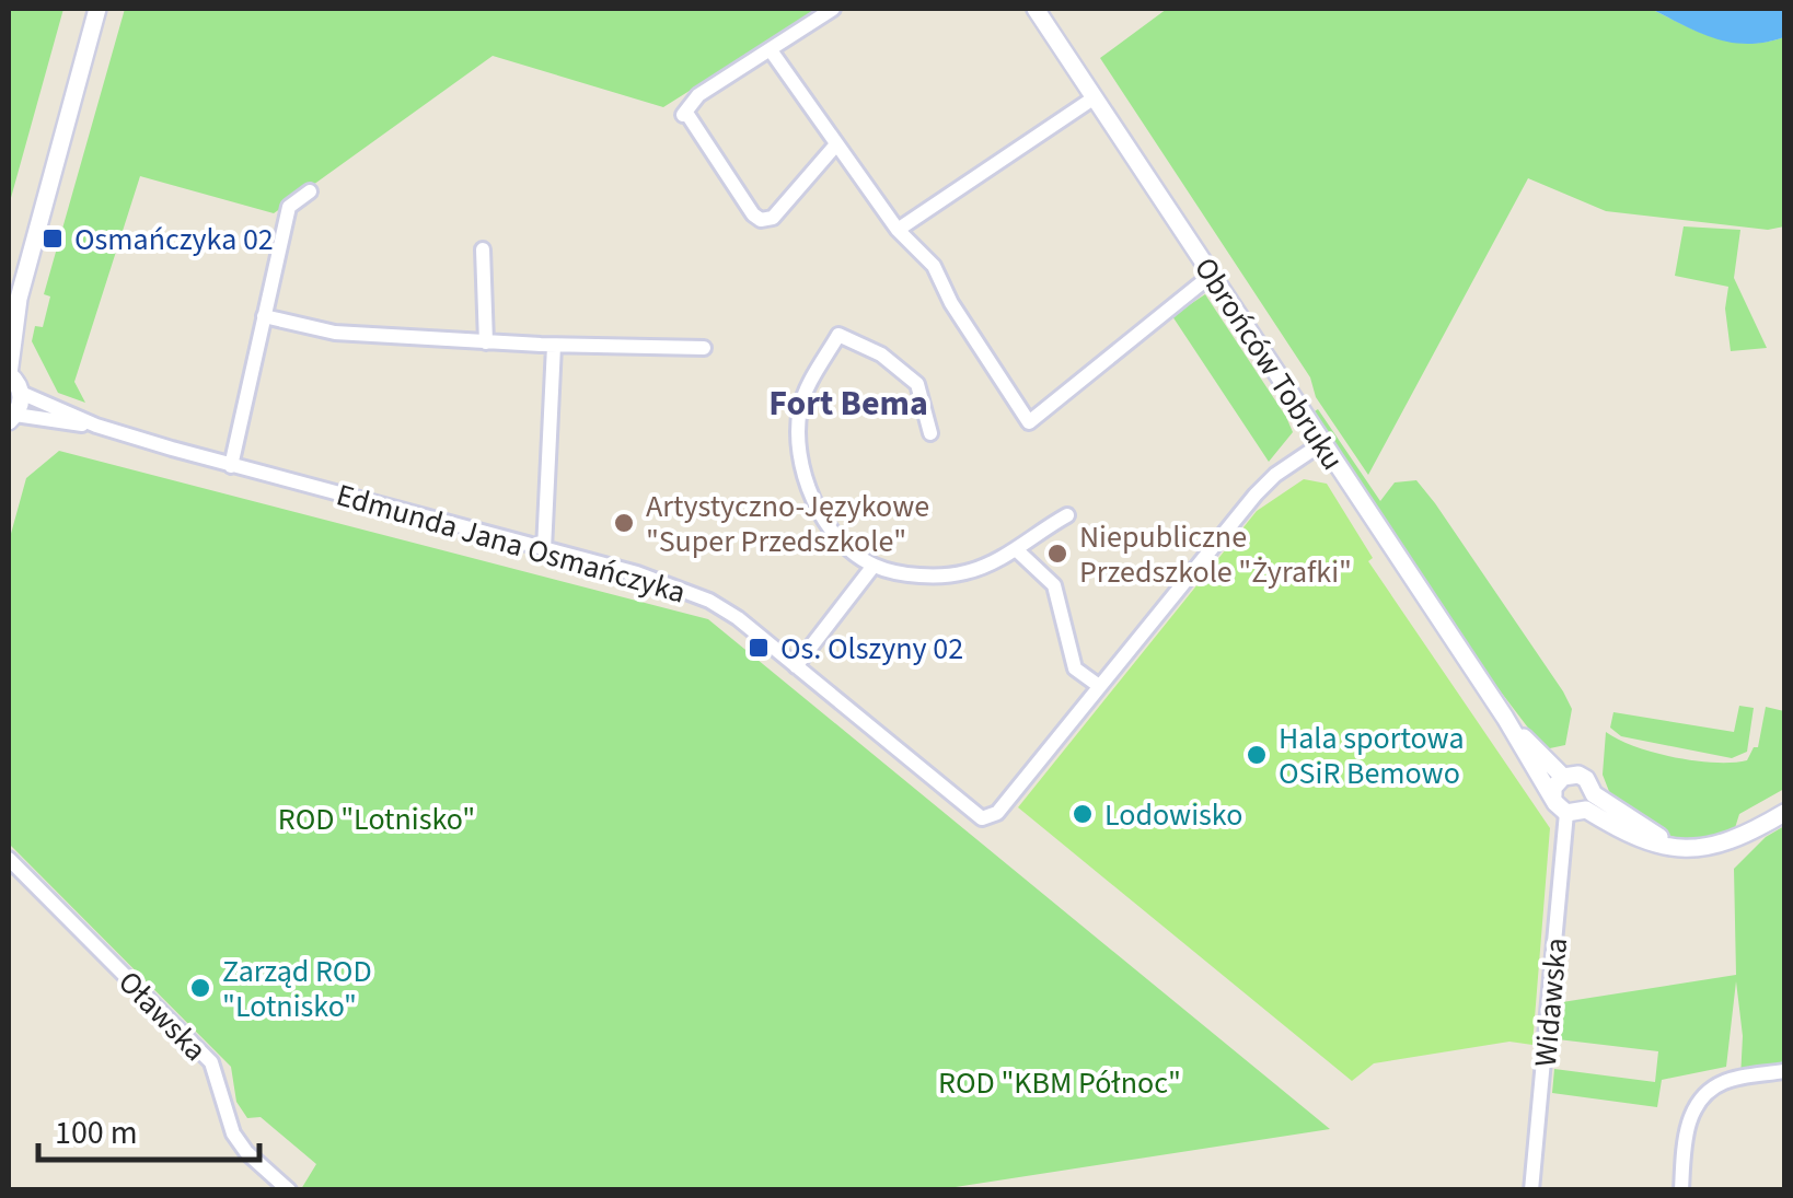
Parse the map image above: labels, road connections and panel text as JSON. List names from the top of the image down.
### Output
{
  "streets": {
    "street": [
      "Obrońców Tobruku",
      "Edmunda Jana Osmańczyka",
      "Widawska",
      "Oławska"
    ]
  },
  "crossings": [
    ["Obrońców Tobruku", "Widawska"]
  ],
  "districts": ["Fort Bema"],
  "parks": ["ROD \"Lotnisko\"", "ROD \"KBM Północ\""],
  "places": {
    "transit": ["Osmańczyka 02", "Os. Olszyny 02"],
    "other": [
      "Artystyczno-Językowe \"Super Przedszkole\"",
      "Niepubliczne Przedszkole \"Żyrafki\"",
      "Hala sportowa OSiR Bemowo",
      "Lodowisko",
      "Zarząd ROD \"Lotnisko\""
    ]
  },
  "scale_bar": "100 m"
}
